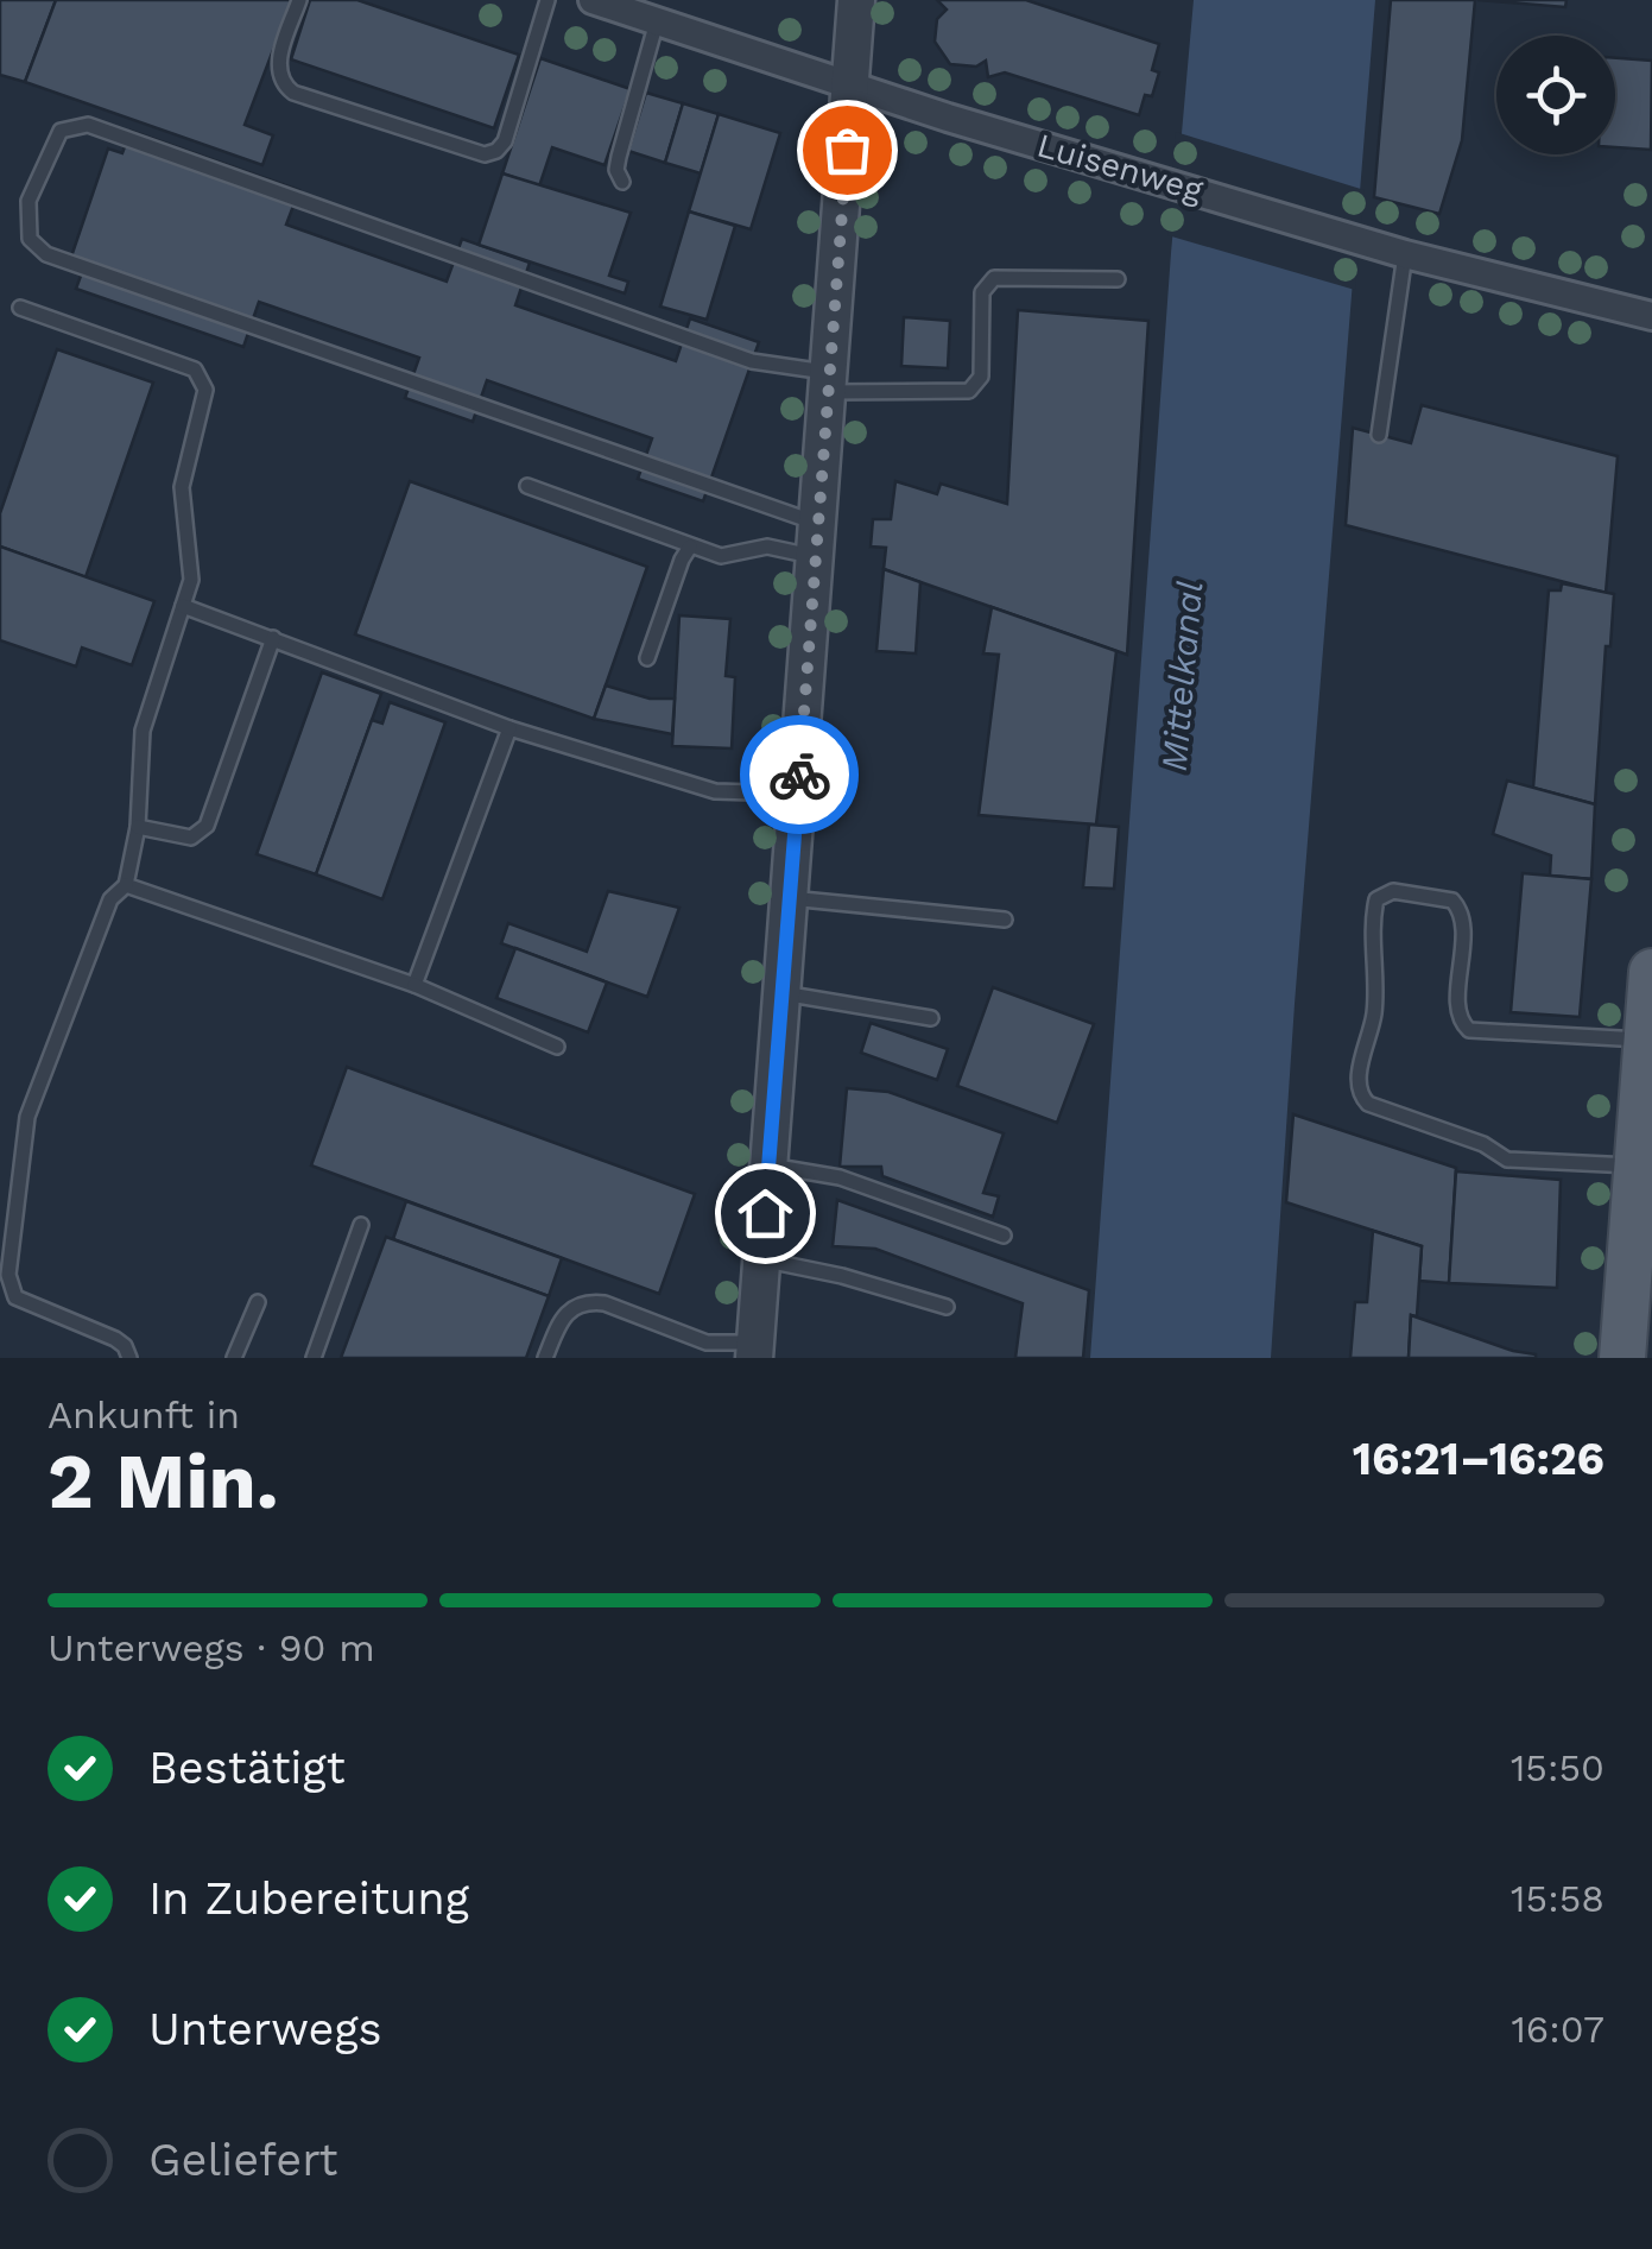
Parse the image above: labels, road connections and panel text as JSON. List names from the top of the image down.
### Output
{
  "streets": {
    "street": ["Luisenweg"]
  },
  "water": ["Mittelkanal"],
  "page": {
    "heading": ["2 Min.", "Ankunft in", "16:21–16:26"],
    "bar": "Unterwegs · 90 m",
    "list": [
      ["Bestätigt", "15:50"],
      ["In Zubereitung", "15:58"],
      ["Unterwegs", "16:07"],
      "Geliefert"
    ]
  }
}
